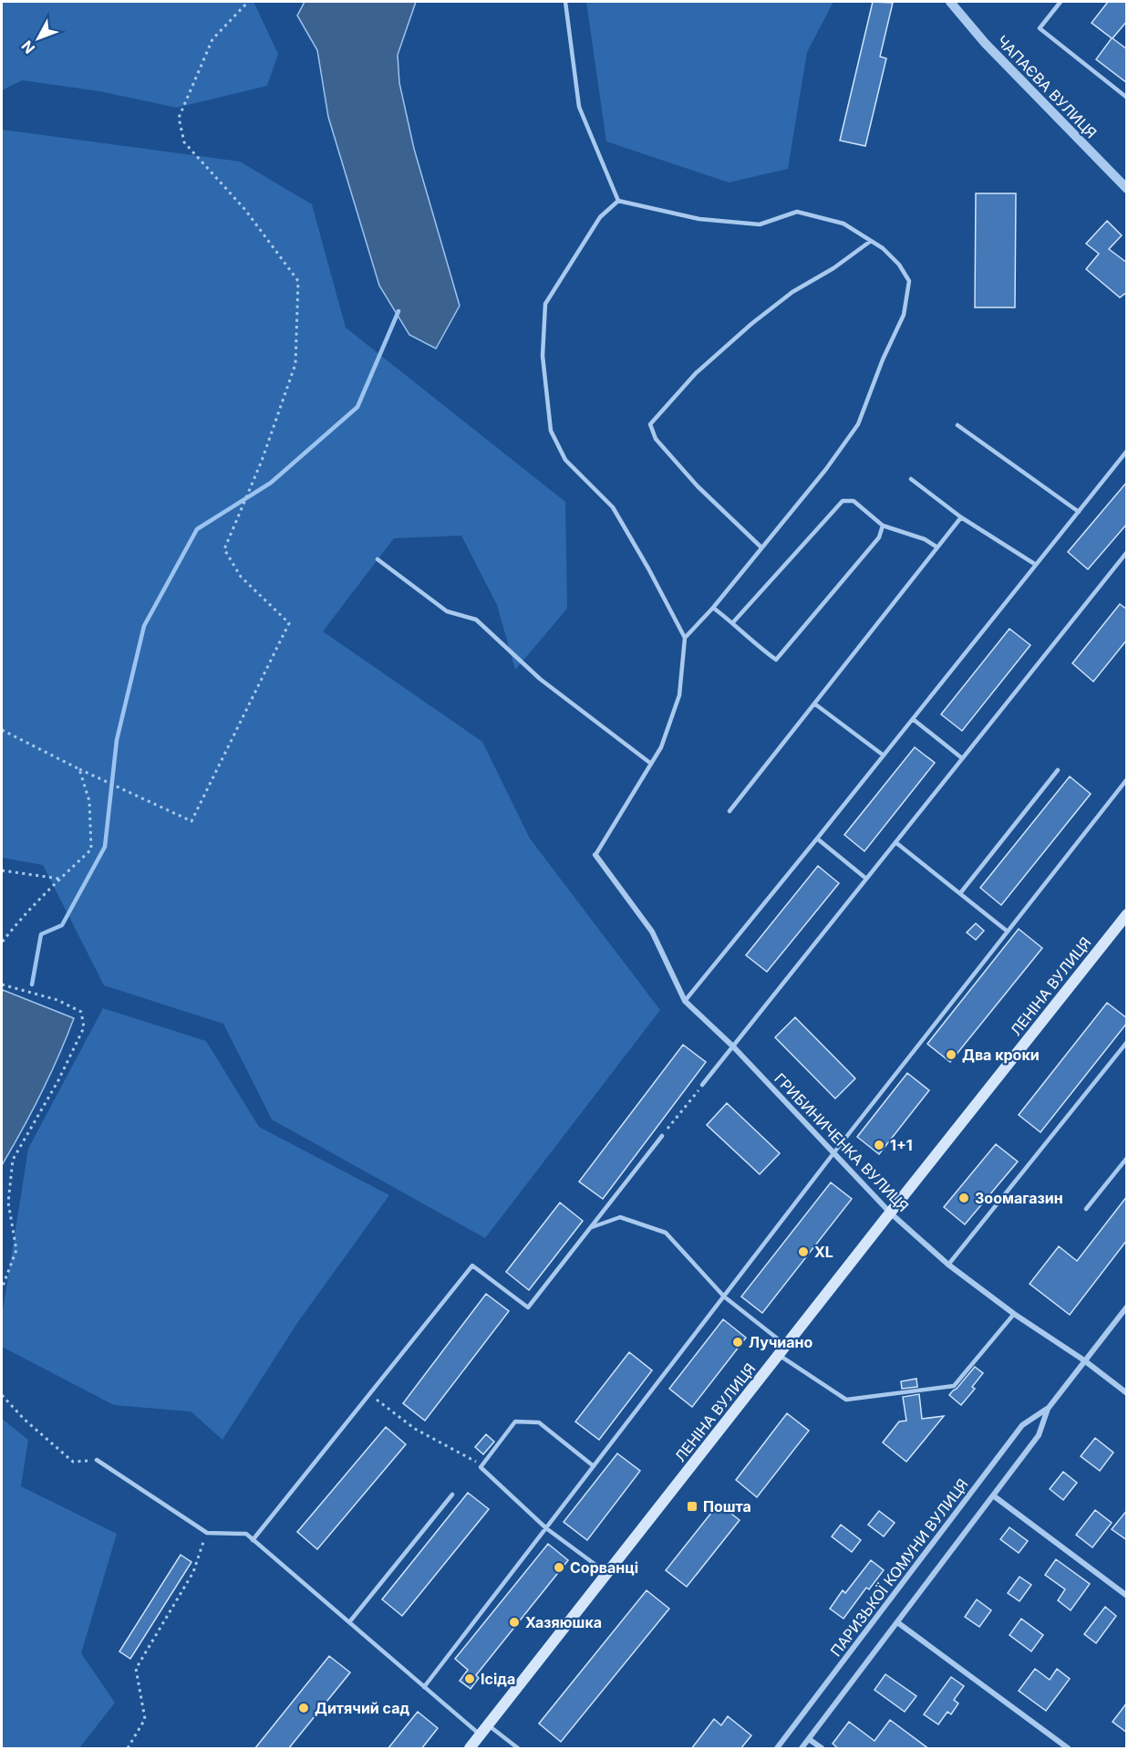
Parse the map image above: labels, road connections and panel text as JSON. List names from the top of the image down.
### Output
{
  "streets": {
    "main road": ["ЛЕНІНА ВУЛИЦЯ"],
    "street": ["ЧАПАЄВА ВУЛИЦЯ", "ГРИБИНИЧЕНКА ВУЛИЦЯ", "ПАРИЗЬКОЇ КОМУНИ ВУЛИЦЯ"]
  },
  "crossings": [
    ["ЛЕНІНА ВУЛИЦЯ", "ГРИБИНИЧЕНКА ВУЛИЦЯ"],
    ["ГРИБИНИЧЕНКА ВУЛИЦЯ", "ПАРИЗЬКОЇ КОМУНИ ВУЛИЦЯ"]
  ],
  "places": {
    "other": [
      "Два кроки",
      "1+1",
      "Зоомагазин",
      "XL",
      "Лучиано",
      "Сорванці",
      "Хазяюшка",
      "Ісіда",
      "Дитячий сад"
    ],
    "transit": ["Пошта"]
  },
  "north": "bottom left"
}
